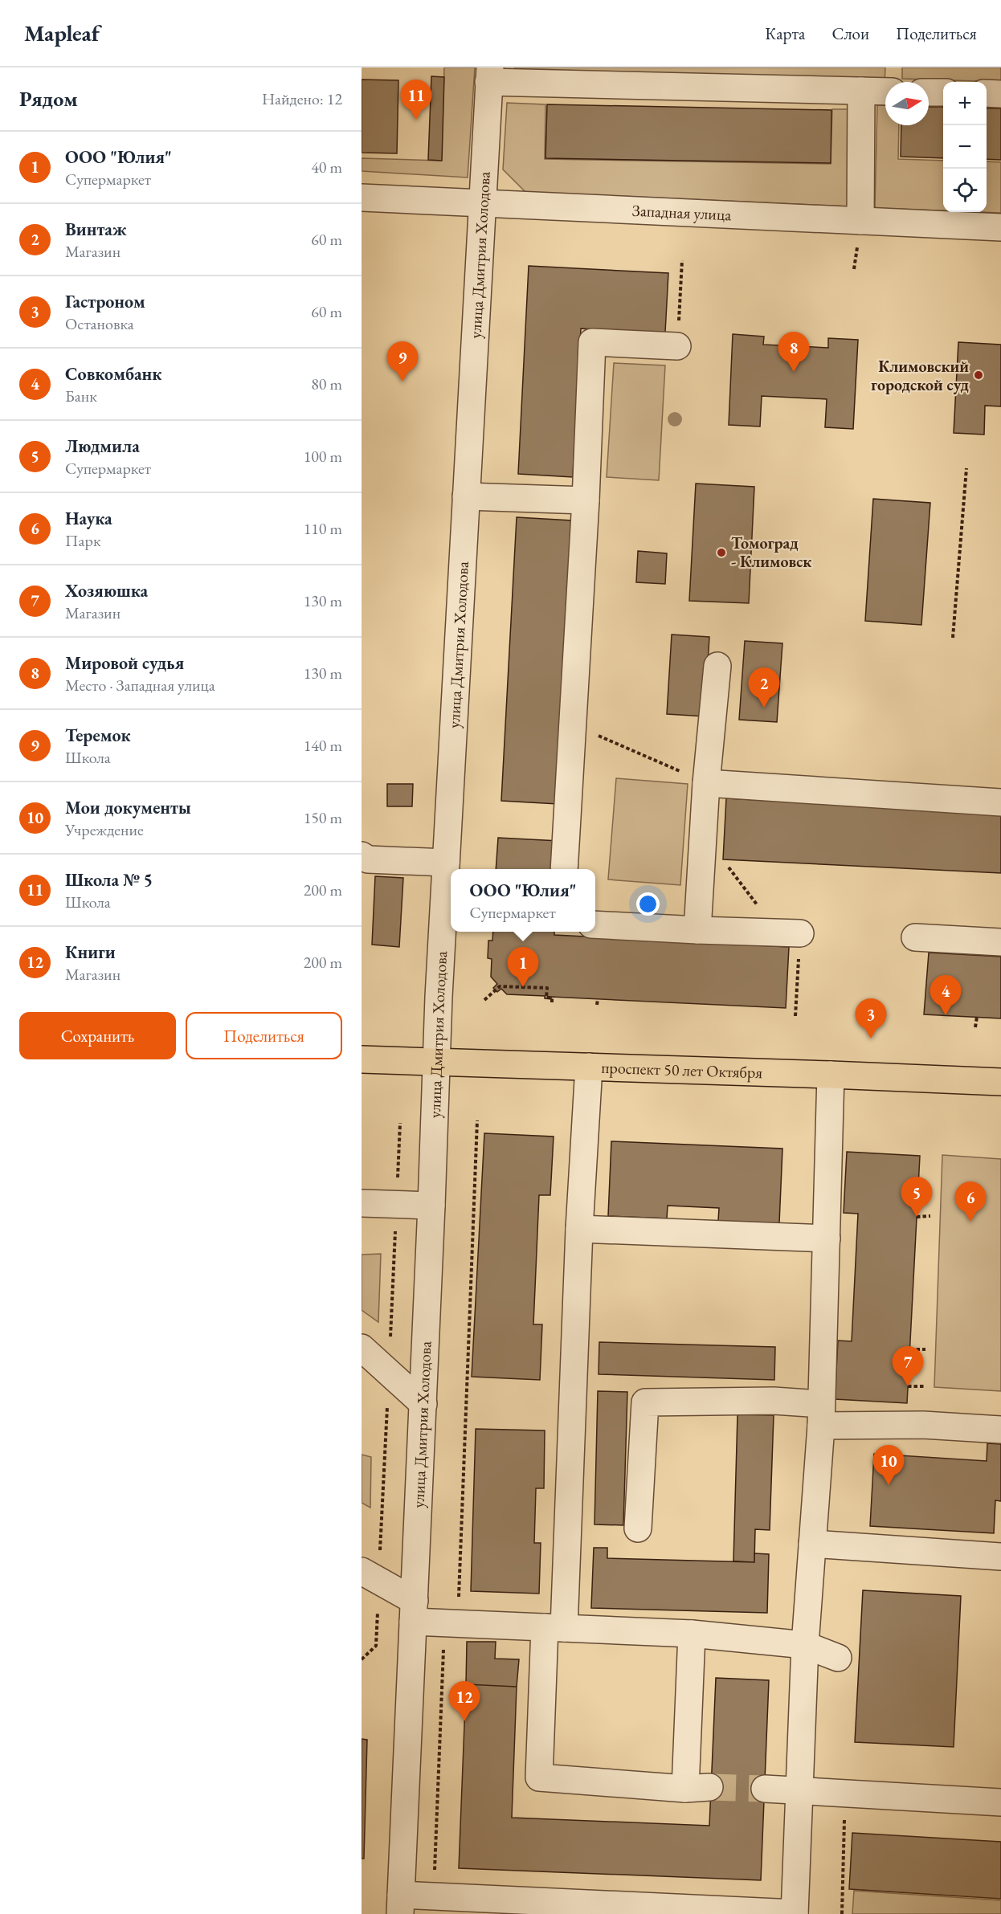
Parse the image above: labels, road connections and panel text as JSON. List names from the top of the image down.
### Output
{
  "streets": {
    "main road": ["проспект 50 лет Октября"],
    "street": ["Западная улица", "улица Дмитрия Холодова"]
  },
  "crossings": [
    ["Западная улица", "улица Дмитрия Холодова"],
    ["улица Дмитрия Холодова", "проспект 50 лет Октября"]
  ],
  "places": ["Климовский городской суд", "Томоград - Климовск"],
  "north": "right",
  "page": {
    "header": "Mapleaf",
    "nav": ["Карта", "Слои", "Поделиться"],
    "heading": ["Рядом", "Найдено: 12"],
    "pins": [
      "11",
      "8",
      "9",
      "2",
      "1",
      "4",
      "3",
      "5",
      "6",
      "7",
      "10",
      "12"
    ],
    "map_buttons": ["+", "−"],
    "list": [
      {
        "mark": "1",
        "name": "ООО \"Юлия\"",
        "note": "Супермаркет",
        "value": "40 m"
      },
      {
        "mark": "2",
        "name": "Винтаж",
        "note": "Магазин",
        "value": "60 m"
      },
      {
        "mark": "3",
        "name": "Гастроном",
        "note": "Остановка",
        "value": "60 m"
      },
      {
        "mark": "4",
        "name": "Совкомбанк",
        "note": "Банк",
        "value": "80 m"
      },
      {
        "mark": "5",
        "name": "Людмила",
        "note": "Супермаркет",
        "value": "100 m"
      },
      {
        "mark": "6",
        "name": "Наука",
        "note": "Парк",
        "value": "110 m"
      },
      {
        "mark": "7",
        "name": "Хозяюшка",
        "note": "Магазин",
        "value": "130 m"
      },
      {
        "mark": "8",
        "name": "Мировой судья",
        "note": "Место · Западная улица",
        "value": "130 m"
      },
      {
        "mark": "9",
        "name": "Теремок",
        "note": "Школа",
        "value": "140 m"
      },
      {
        "mark": "10",
        "name": "Мои документы",
        "note": "Учреждение",
        "value": "150 m"
      },
      {
        "mark": "11",
        "name": "Школа № 5",
        "note": "Школа",
        "value": "200 m"
      },
      {
        "mark": "12",
        "name": "Книги",
        "note": "Магазин",
        "value": "200 m"
      }
    ],
    "popup": ["ООО \"Юлия\"", "Супермаркет"],
    "buttons": ["Сохранить", "Поделиться"]
  }
}
